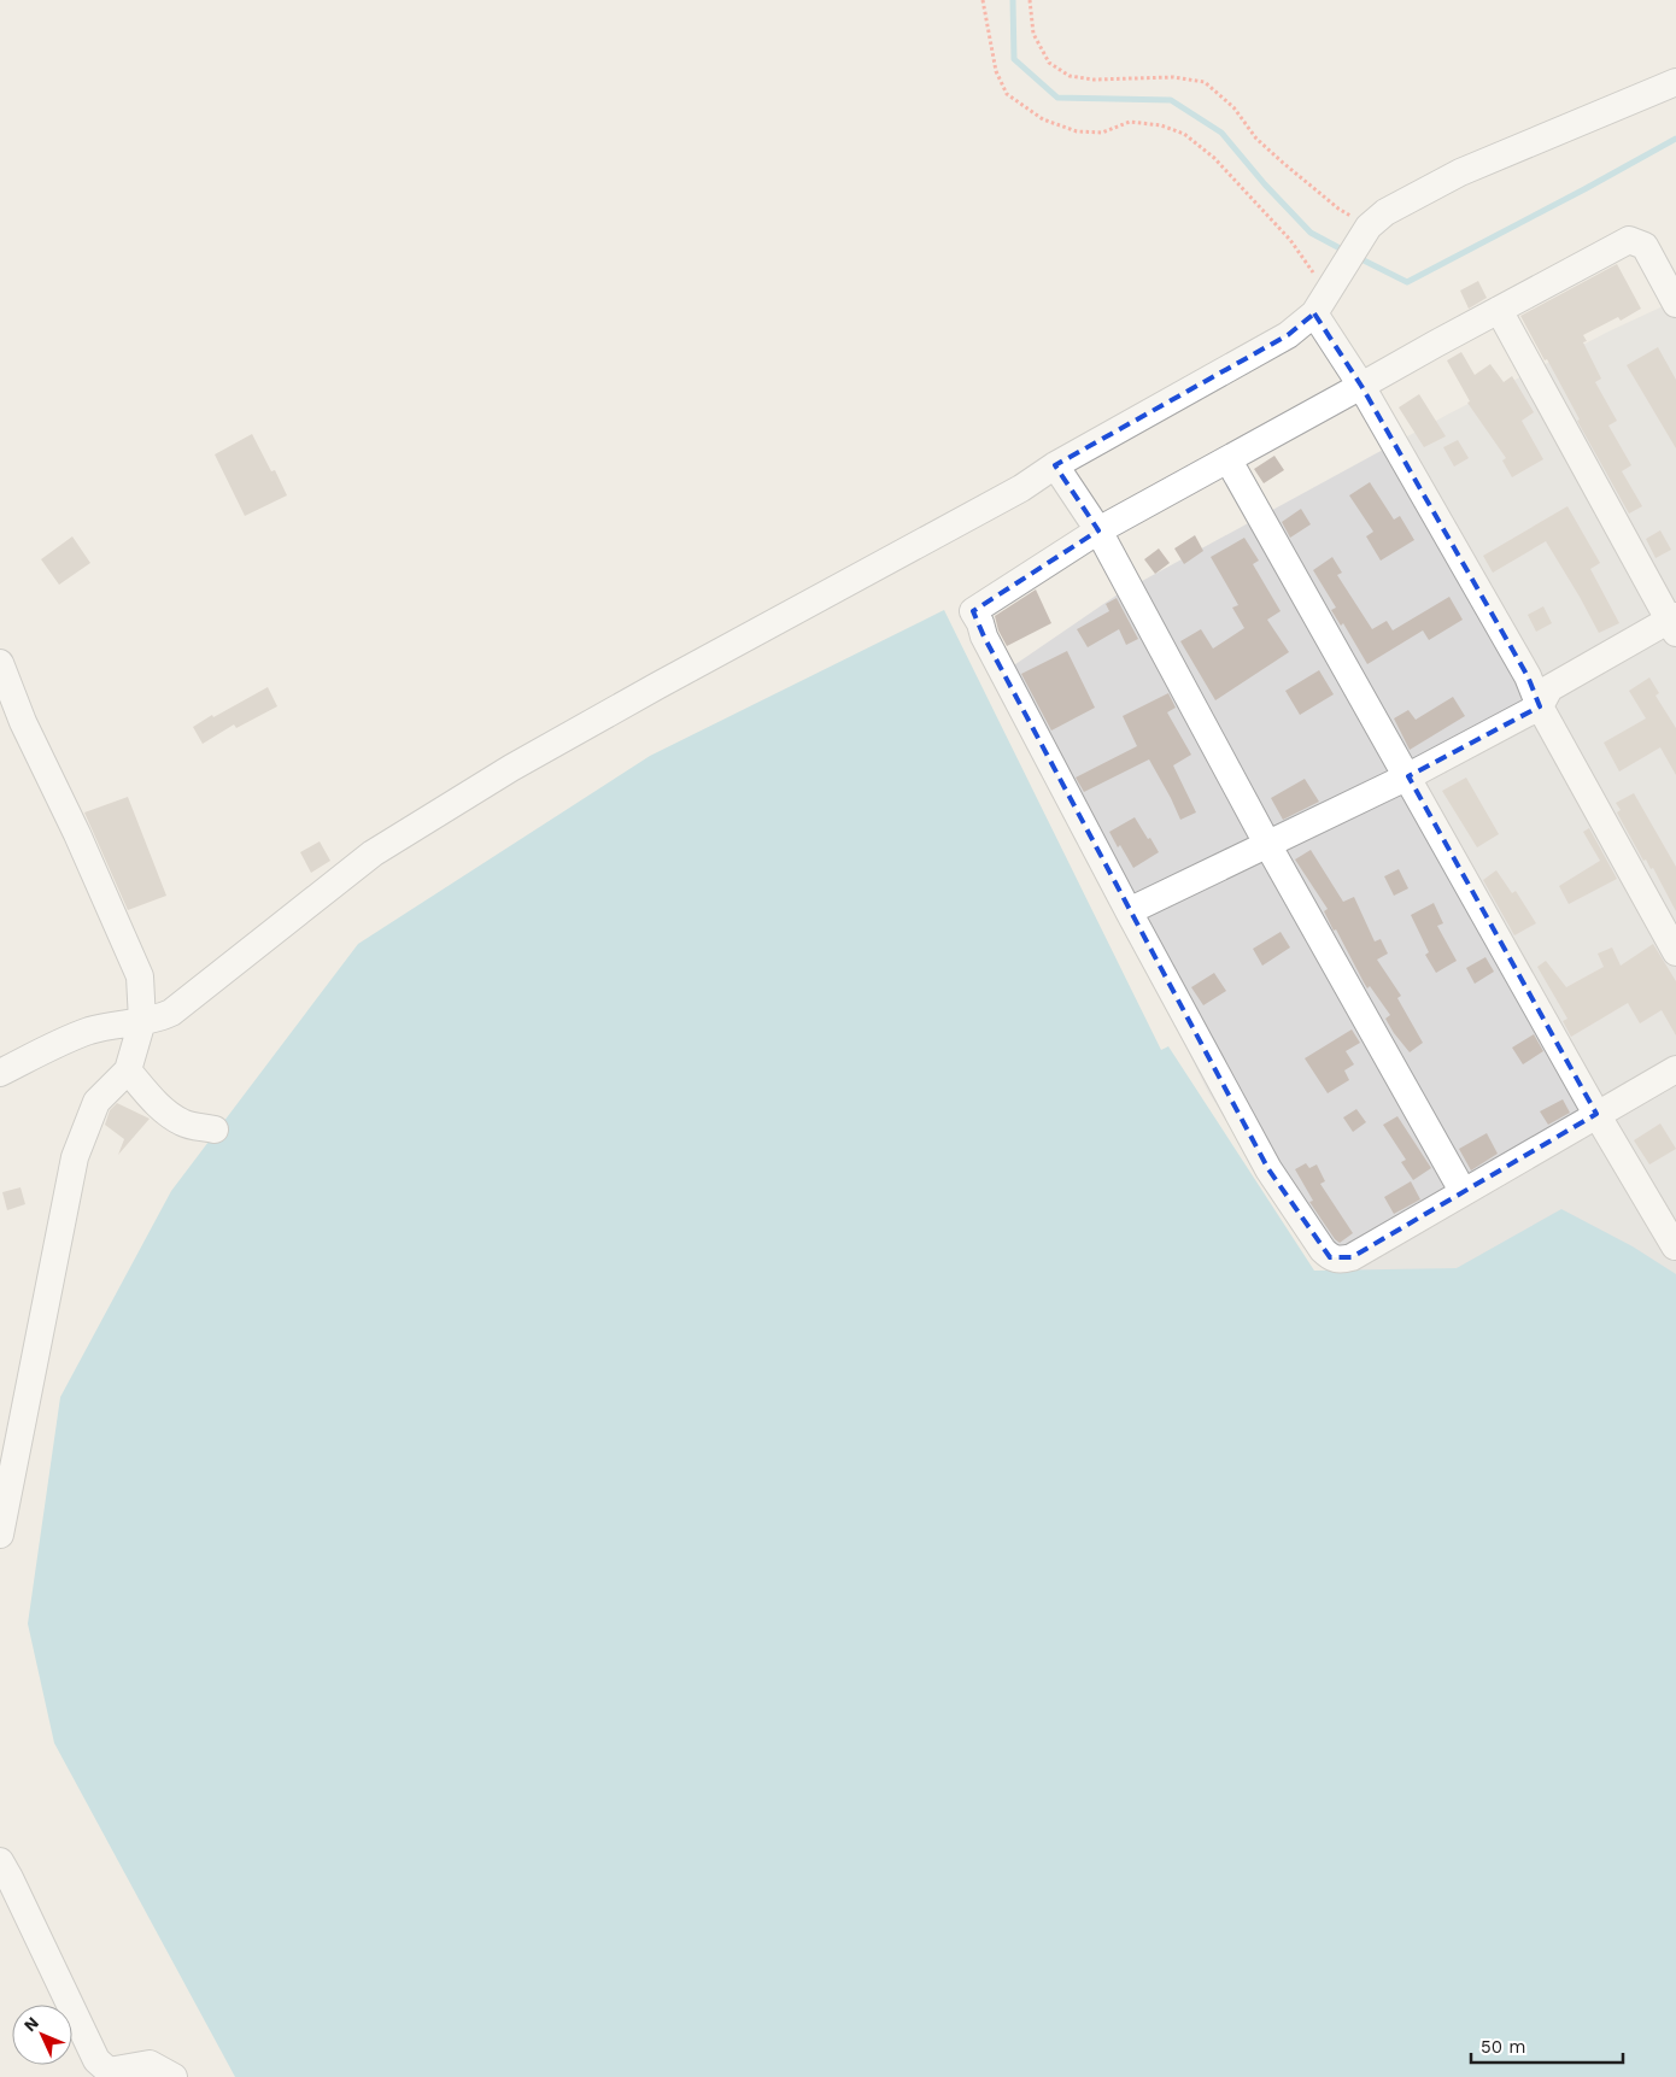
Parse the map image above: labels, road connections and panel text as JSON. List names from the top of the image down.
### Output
{
  "scale_bar": "50 m",
  "north": "top left"
}
